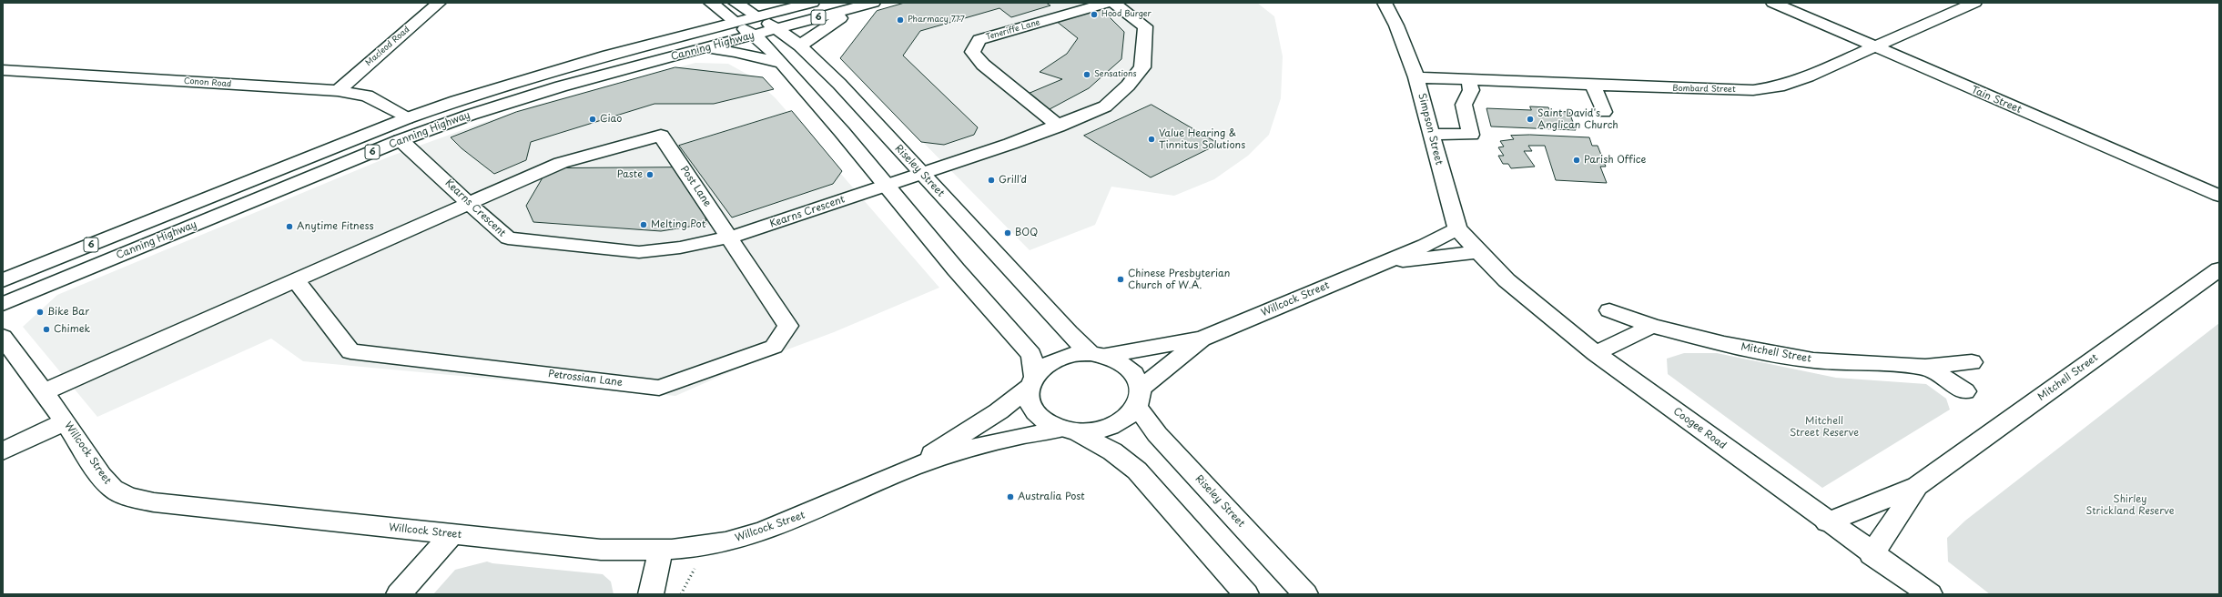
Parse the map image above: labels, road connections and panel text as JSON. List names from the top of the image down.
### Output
{
  "streets": {
    "main road": [
      "6",
      "Teneriffe Lane",
      "Macleod Road",
      "Canning Highway",
      "Conon Road",
      "Bombard Street",
      "Tain Street",
      "Simpson Street",
      "Riseley Street",
      "Post Lane",
      "Kearns Crescent",
      "Willcock Street",
      "Mitchell Street",
      "Petrossian Lane",
      "Coogee Road"
    ]
  },
  "crossings": [
    ["Teneriffe Lane", "Kearns Crescent"],
    ["Macleod Road", "Conon Road"],
    ["Canning Highway", "Conon Road"],
    ["Canning Highway", "Riseley Street"],
    ["Canning Highway", "Kearns Crescent"],
    ["Bombard Street", "Tain Street"],
    ["Bombard Street", "Simpson Street"],
    ["Simpson Street", "Willcock Street"],
    ["Simpson Street", "Coogee Road"],
    ["Riseley Street", "Kearns Crescent"],
    ["Riseley Street", "Willcock Street"],
    ["Post Lane", "Kearns Crescent"],
    ["Post Lane", "Petrossian Lane"],
    ["Kearns Crescent", "Petrossian Lane"],
    ["Willcock Street", "Coogee Road"],
    ["Mitchell Street", "Coogee Road"]
  ],
  "parks": ["Mitchell Street Reserve", "Shirley Strickland Reserve"],
  "places": [
    "Hood Burger",
    "Pharmacy 777",
    "Sensations",
    "Ciao",
    "Saint David's Anglican Church",
    "Value Hearing & Tinnitus Solutions",
    "Parish Office",
    "Paste",
    "Grill'd",
    "Melting Pot",
    "Anytime Fitness",
    "BOQ",
    "Chinese Presbyterian Church of W.A.",
    "Bike Bar",
    "Chimek",
    "Australia Post"
  ]
}
